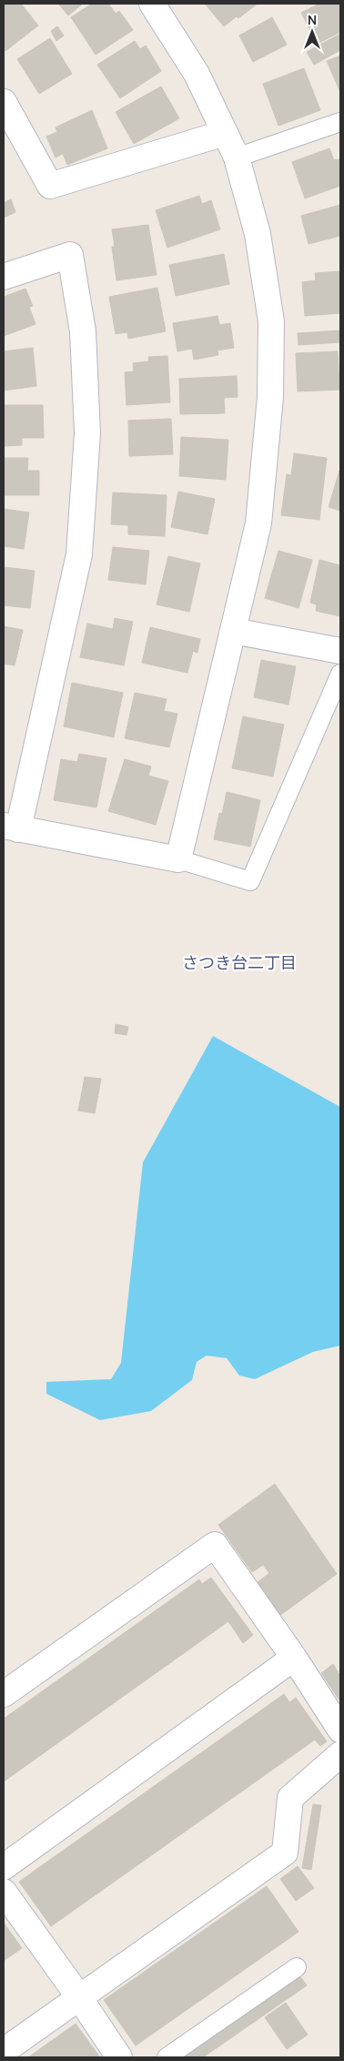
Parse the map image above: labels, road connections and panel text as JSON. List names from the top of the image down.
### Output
{
  "districts": ["さつき台二丁目"],
  "north": "top"
}
